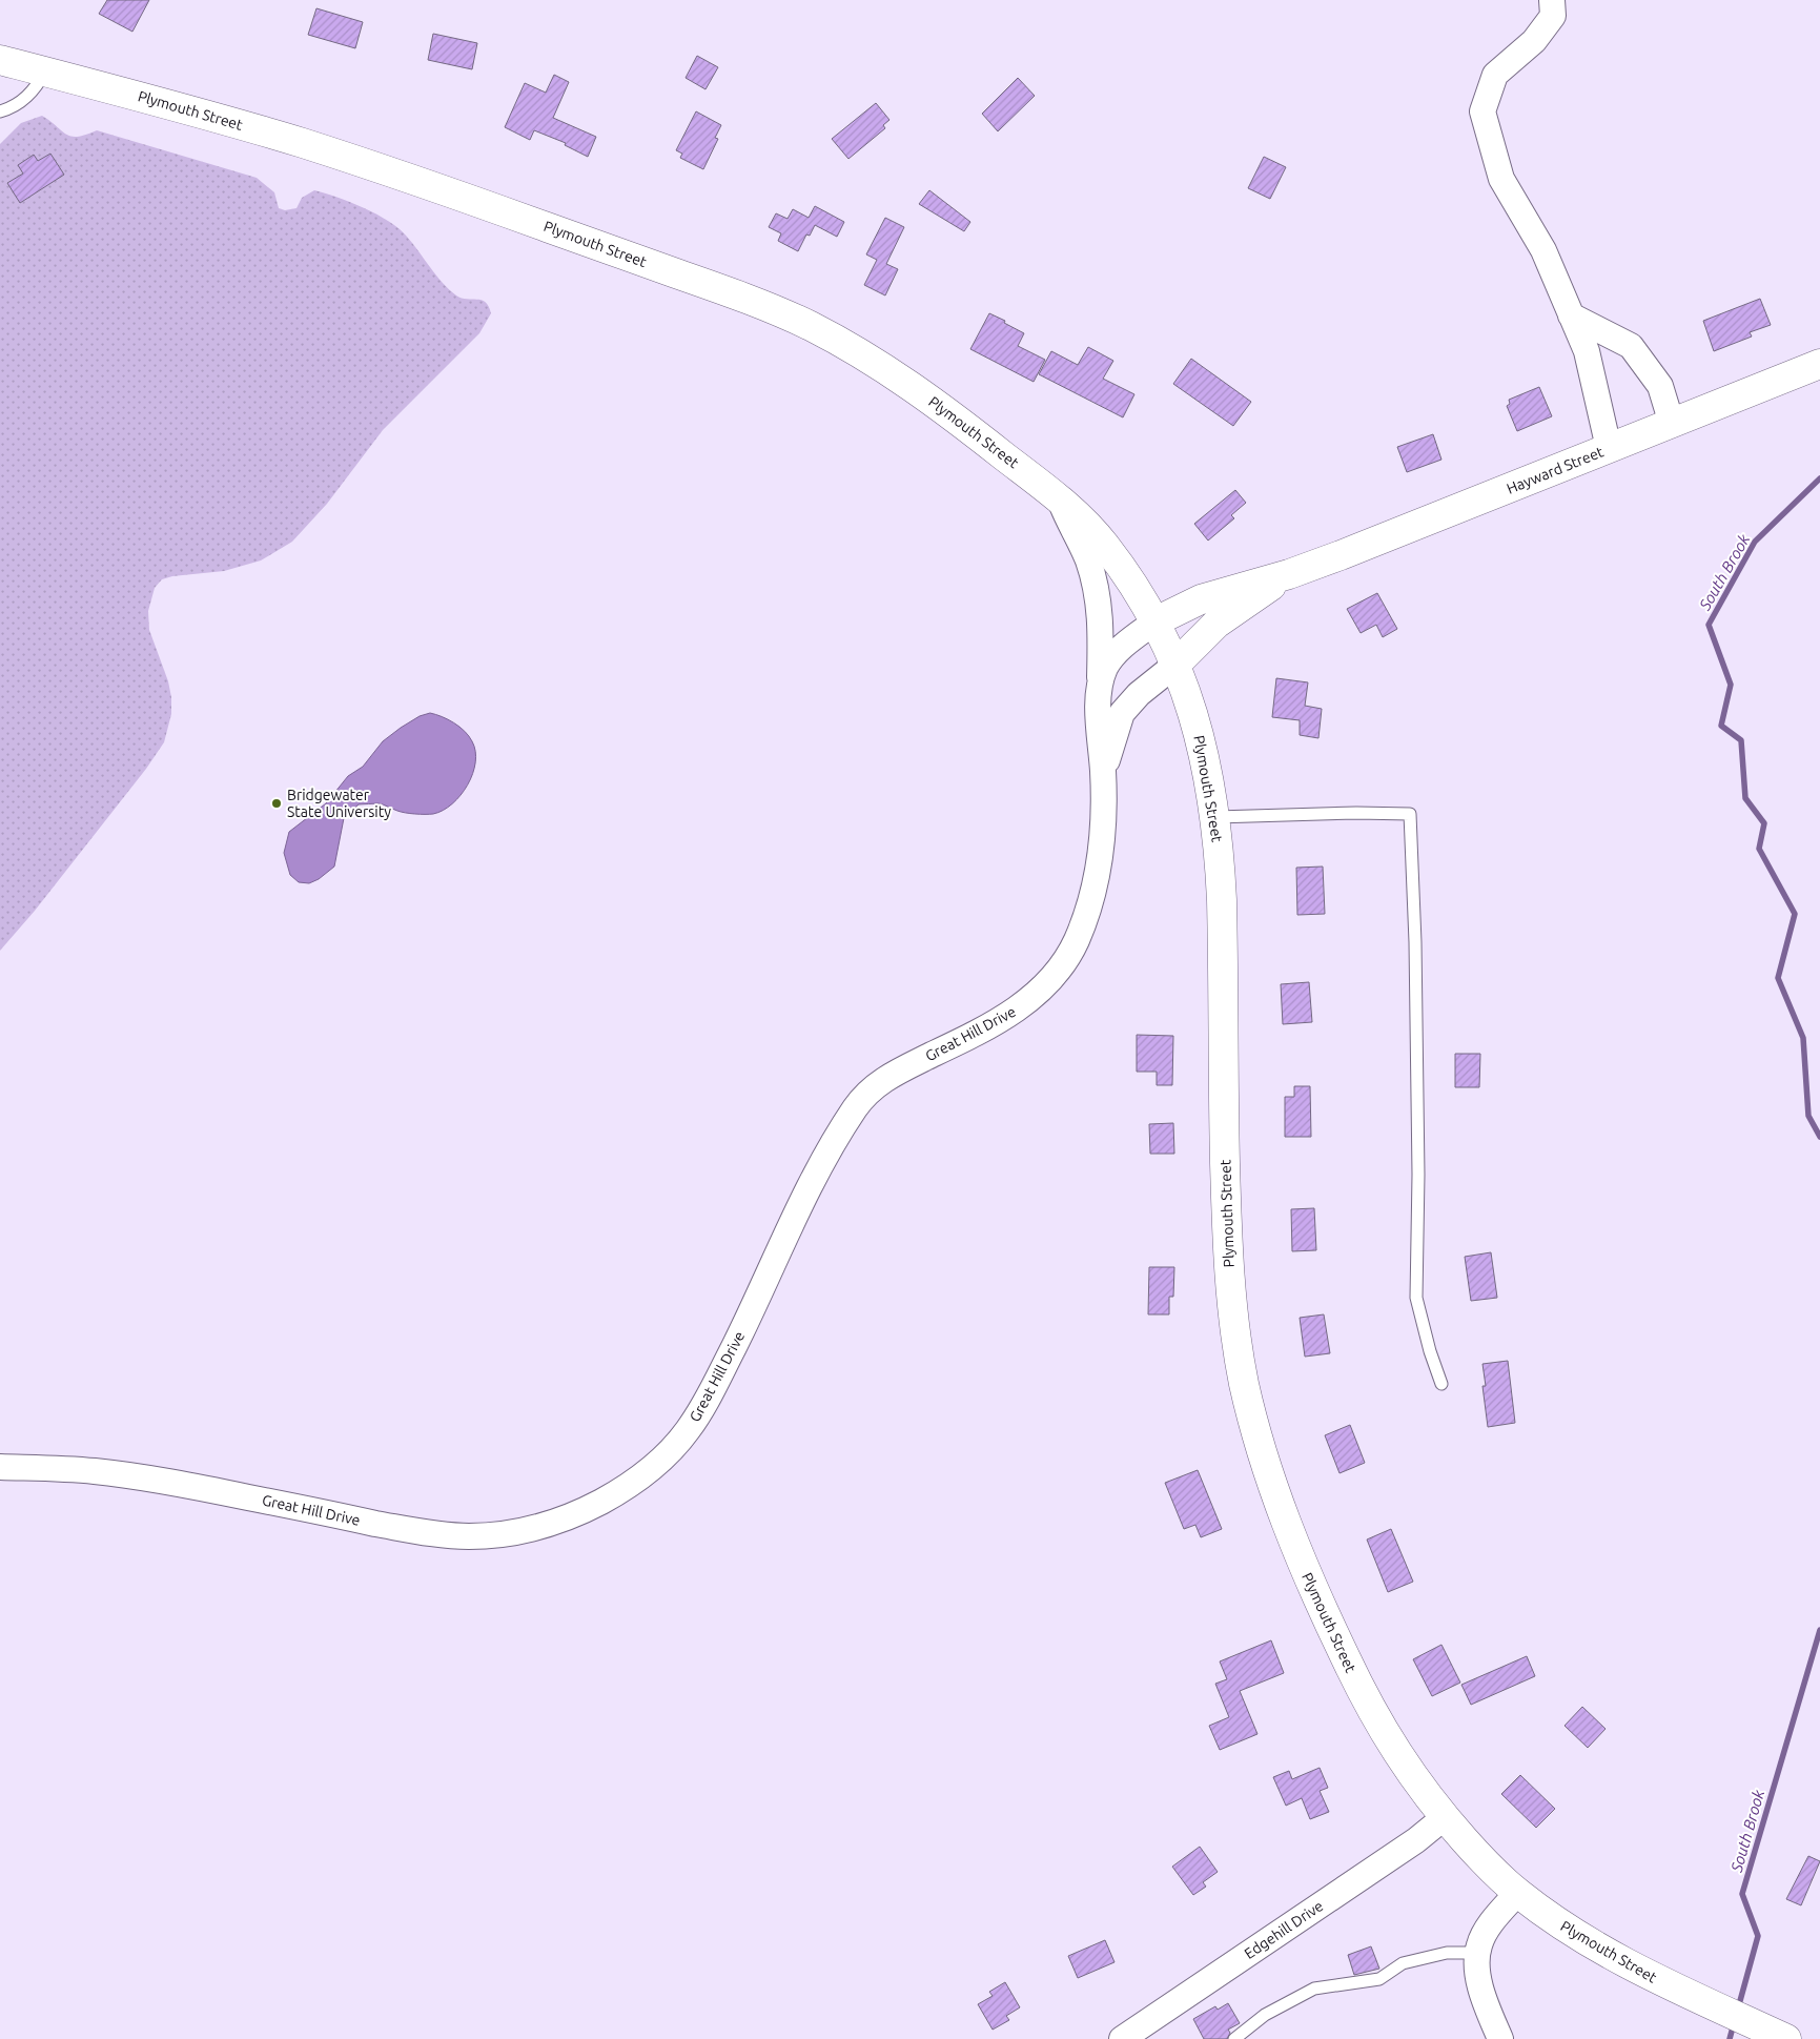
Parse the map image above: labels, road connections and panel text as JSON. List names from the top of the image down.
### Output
{
  "streets": {
    "main road": ["Plymouth Street", "Hayward Street"],
    "street": ["Great Hill Drive", "Edgehill Drive"]
  },
  "crossings": [
    ["Plymouth Street", "Hayward Street"],
    ["Plymouth Street", "Great Hill Drive"],
    ["Plymouth Street", "Edgehill Drive"],
    ["Hayward Street", "Great Hill Drive"]
  ],
  "water": ["South Brook"],
  "places": ["Bridgewater State University"]
}
